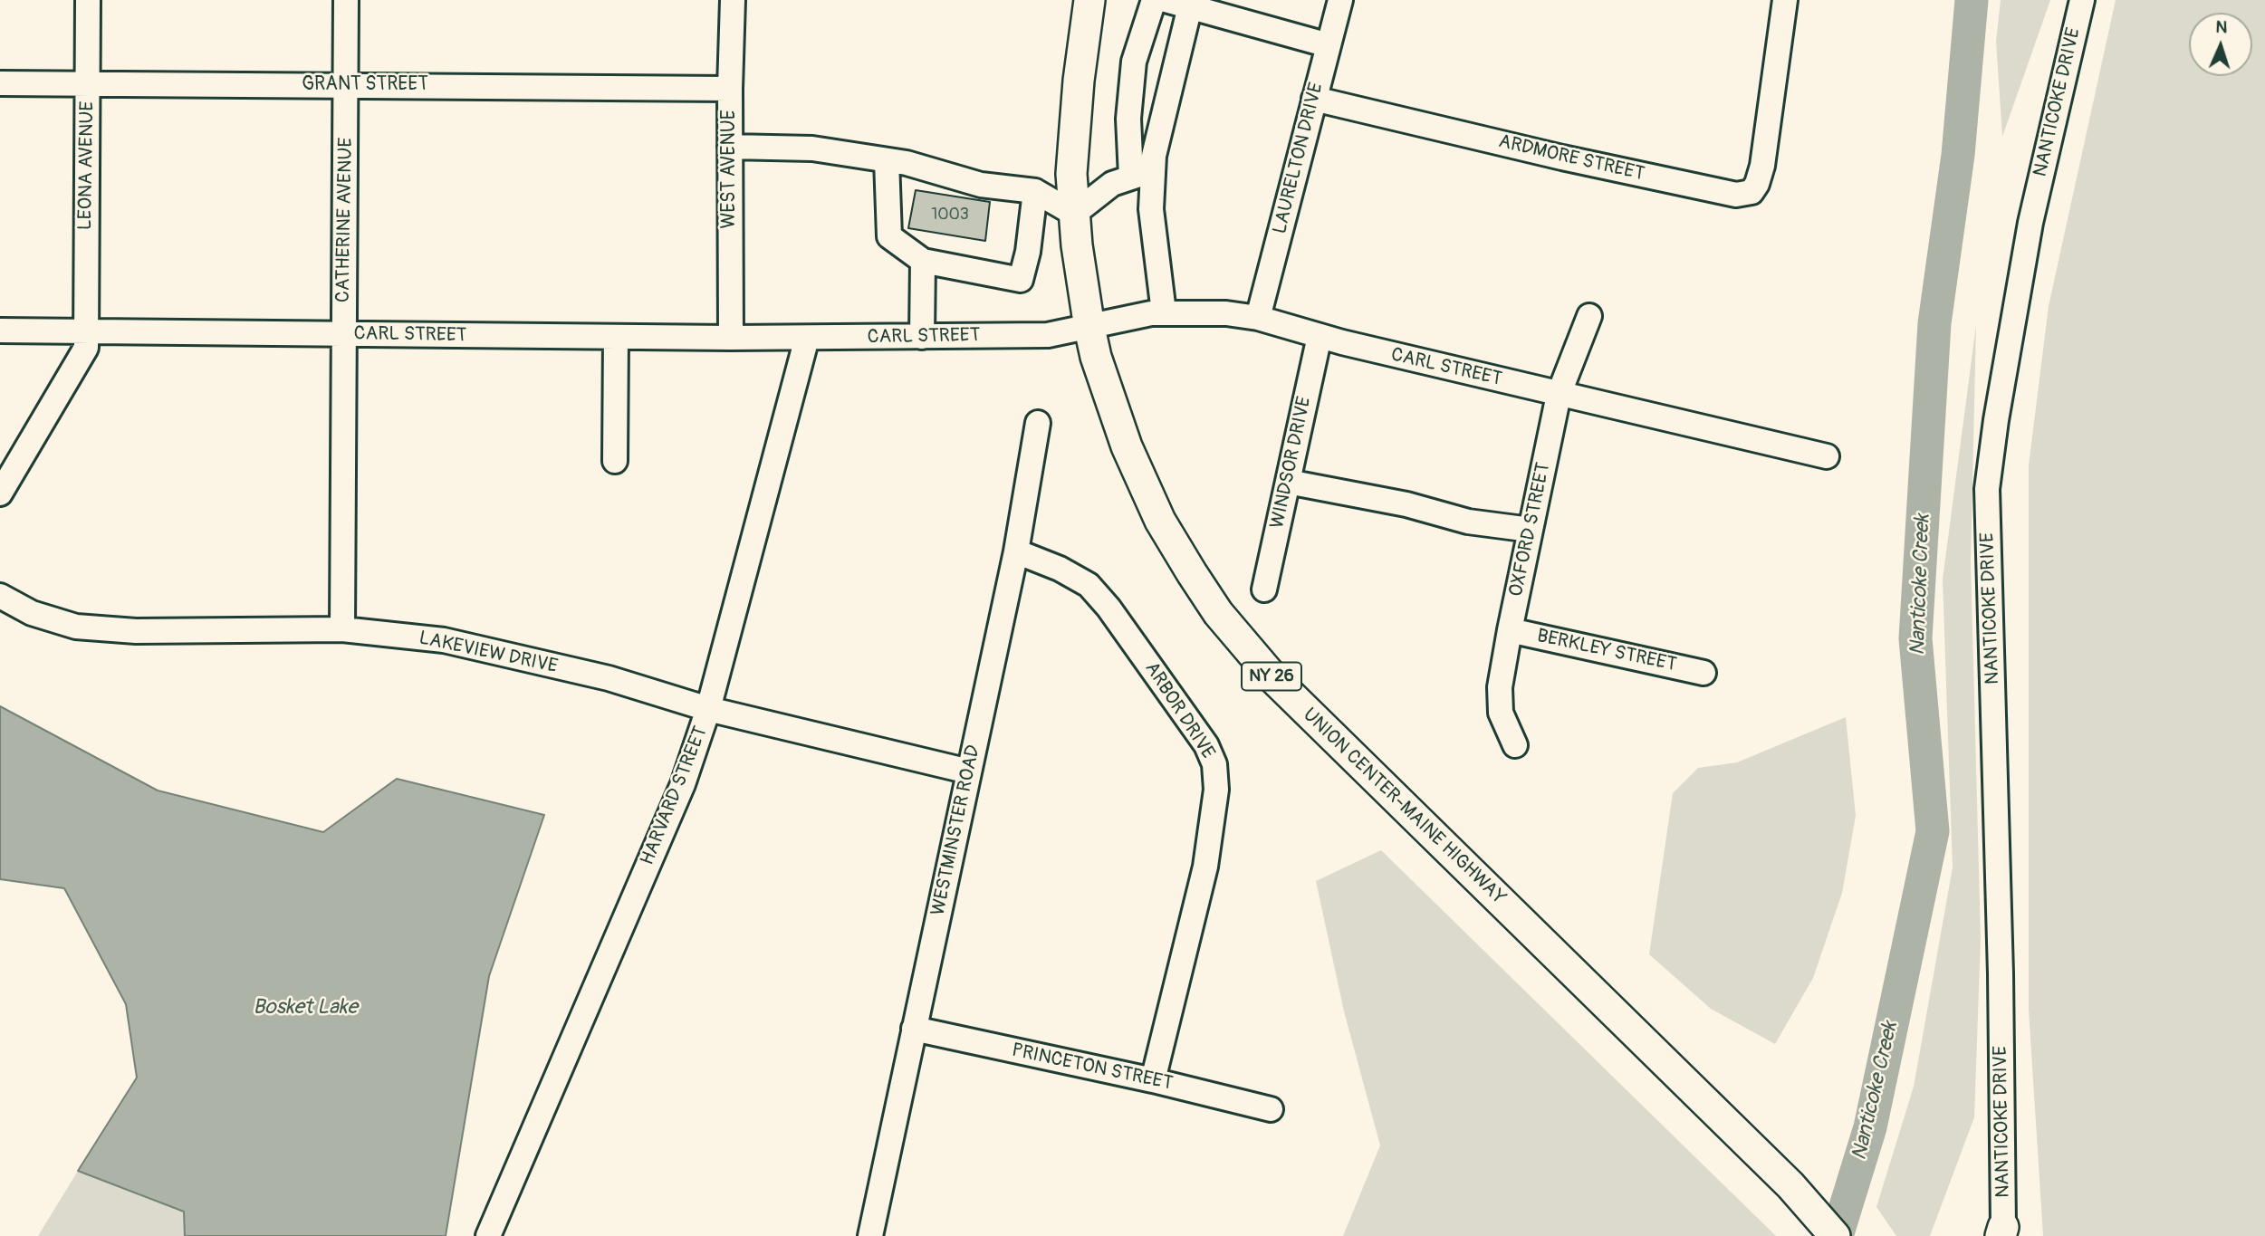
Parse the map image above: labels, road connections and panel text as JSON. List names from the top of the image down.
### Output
{
  "streets": {
    "main road": ["NY 26", "UNION CENTER-MAINE HIGHWAY"],
    "street": [
      "GRANT STREET",
      "NANTICOKE DRIVE",
      "LAURELTON DRIVE",
      "ARDMORE STREET",
      "LEONA AVENUE",
      "WEST AVENUE",
      "CATHERINE AVENUE",
      "CARL STREET",
      "WINDSOR DRIVE",
      "OXFORD STREET",
      "BERKLEY STREET",
      "LAKEVIEW DRIVE",
      "ARBOR DRIVE",
      "HARVARD STREET",
      "WESTMINSTER ROAD",
      "PRINCETON STREET"
    ]
  },
  "crossings": [
    ["GRANT STREET", "LEONA AVENUE"],
    ["GRANT STREET", "WEST AVENUE"],
    ["GRANT STREET", "CATHERINE AVENUE"],
    ["LAURELTON DRIVE", "ARDMORE STREET"],
    ["LAURELTON DRIVE", "CARL STREET"],
    ["LEONA AVENUE", "CARL STREET"],
    ["WEST AVENUE", "CARL STREET"],
    ["CATHERINE AVENUE", "CARL STREET"],
    ["CATHERINE AVENUE", "LAKEVIEW DRIVE"],
    ["CARL STREET", "WINDSOR DRIVE"],
    ["CARL STREET", "OXFORD STREET"],
    ["CARL STREET", "HARVARD STREET"],
    ["CARL STREET", "UNION CENTER-MAINE HIGHWAY"],
    ["OXFORD STREET", "BERKLEY STREET"],
    ["LAKEVIEW DRIVE", "HARVARD STREET"],
    ["LAKEVIEW DRIVE", "WESTMINSTER ROAD"],
    ["ARBOR DRIVE", "WESTMINSTER ROAD"],
    ["ARBOR DRIVE", "PRINCETON STREET"],
    ["WESTMINSTER ROAD", "PRINCETON STREET"]
  ],
  "water": ["Nanticoke Creek", "Bosket Lake"],
  "house_numbers": ["1003"],
  "north": "top"
}
